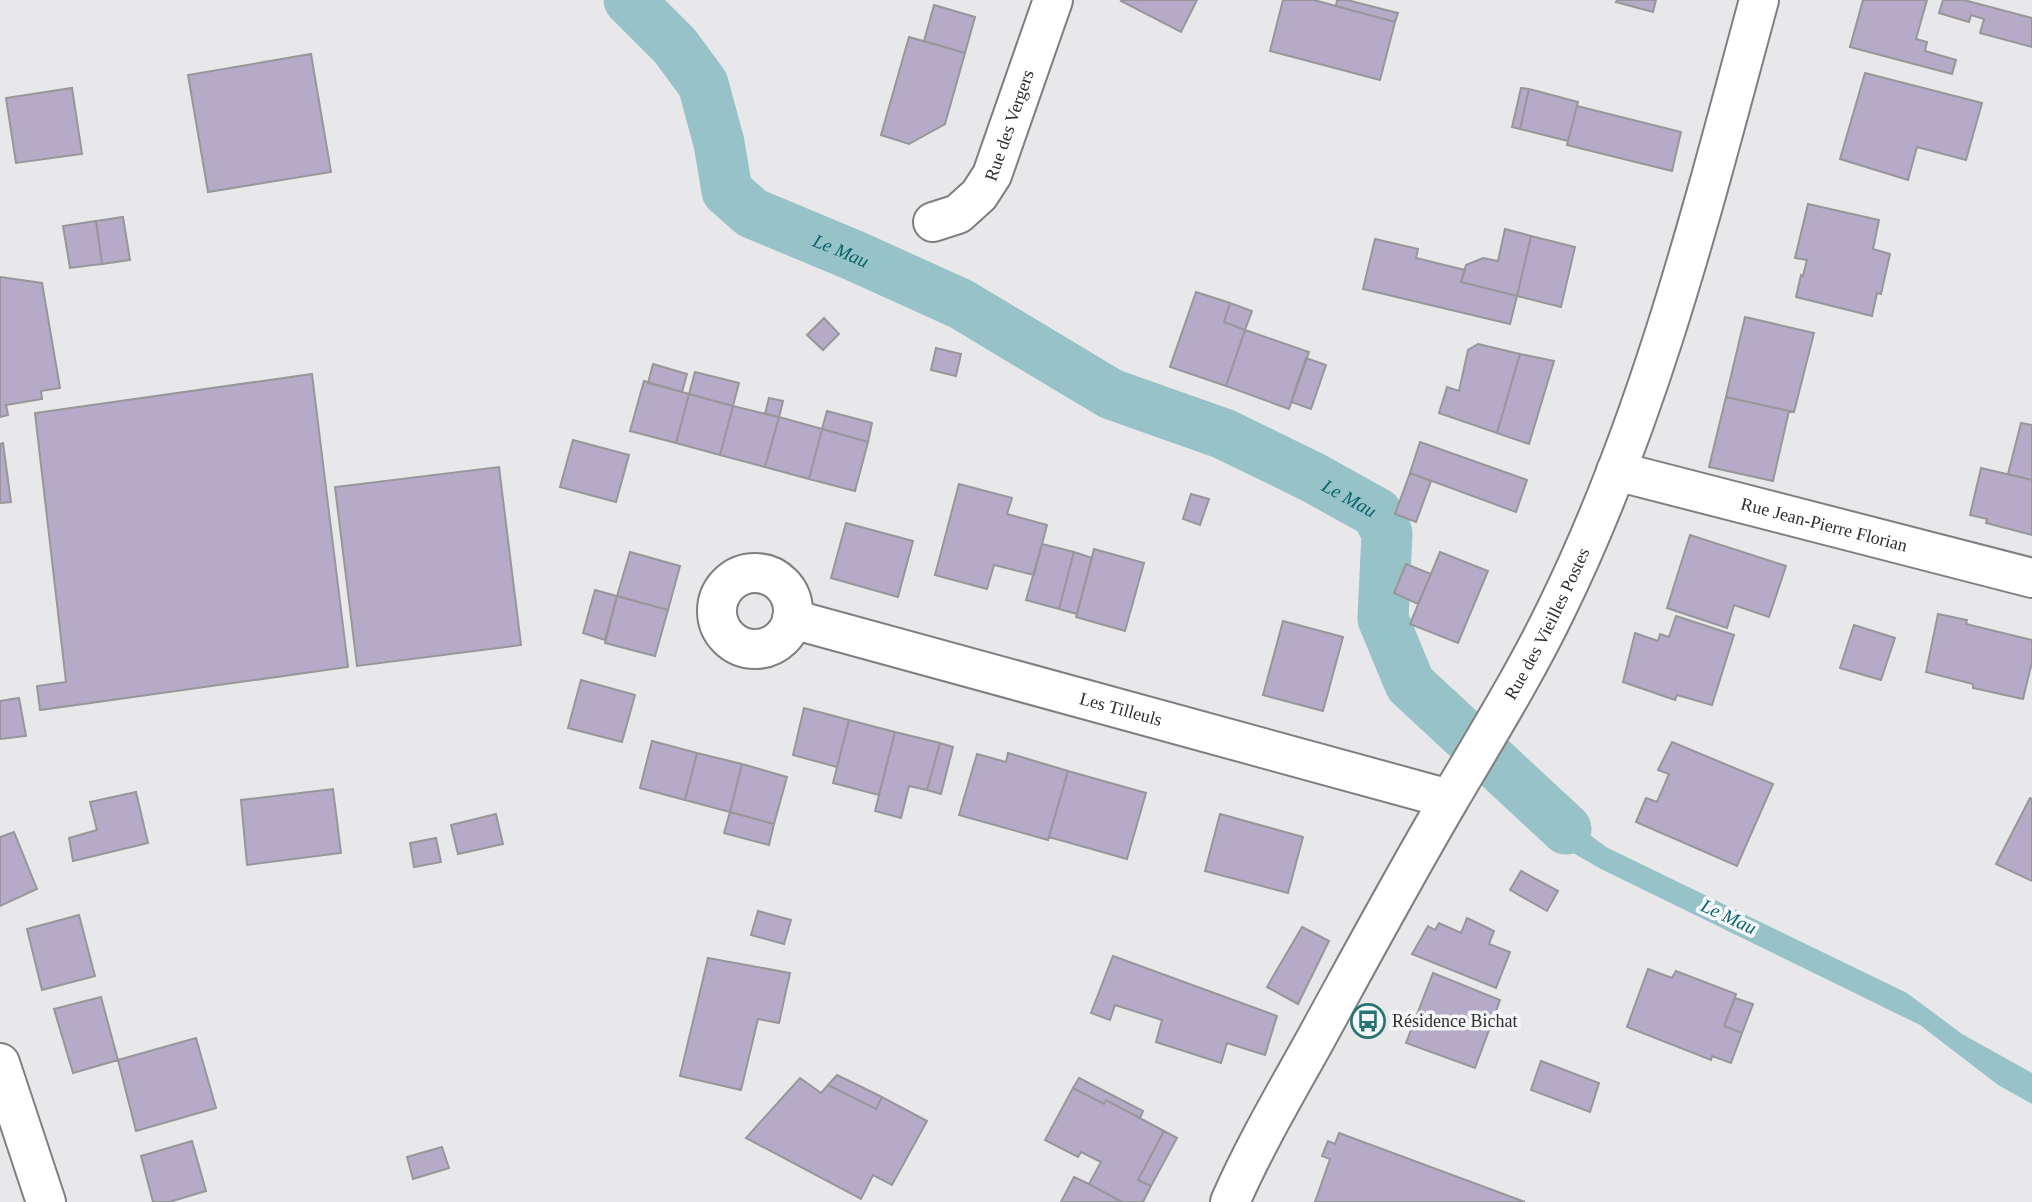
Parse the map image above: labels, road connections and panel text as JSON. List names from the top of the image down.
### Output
{
  "streets": {
    "street": [
      "Rue des Vergers",
      "Rue Jean-Pierre Florian",
      "Rue des Vieilles Postes",
      "Les Tilleuls"
    ]
  },
  "crossings": [
    ["Rue Jean-Pierre Florian", "Rue des Vieilles Postes"],
    ["Rue des Vieilles Postes", "Les Tilleuls"]
  ],
  "water": ["Le Mau"],
  "places": {
    "bus stop": ["Résidence Bichat"]
  }
}
